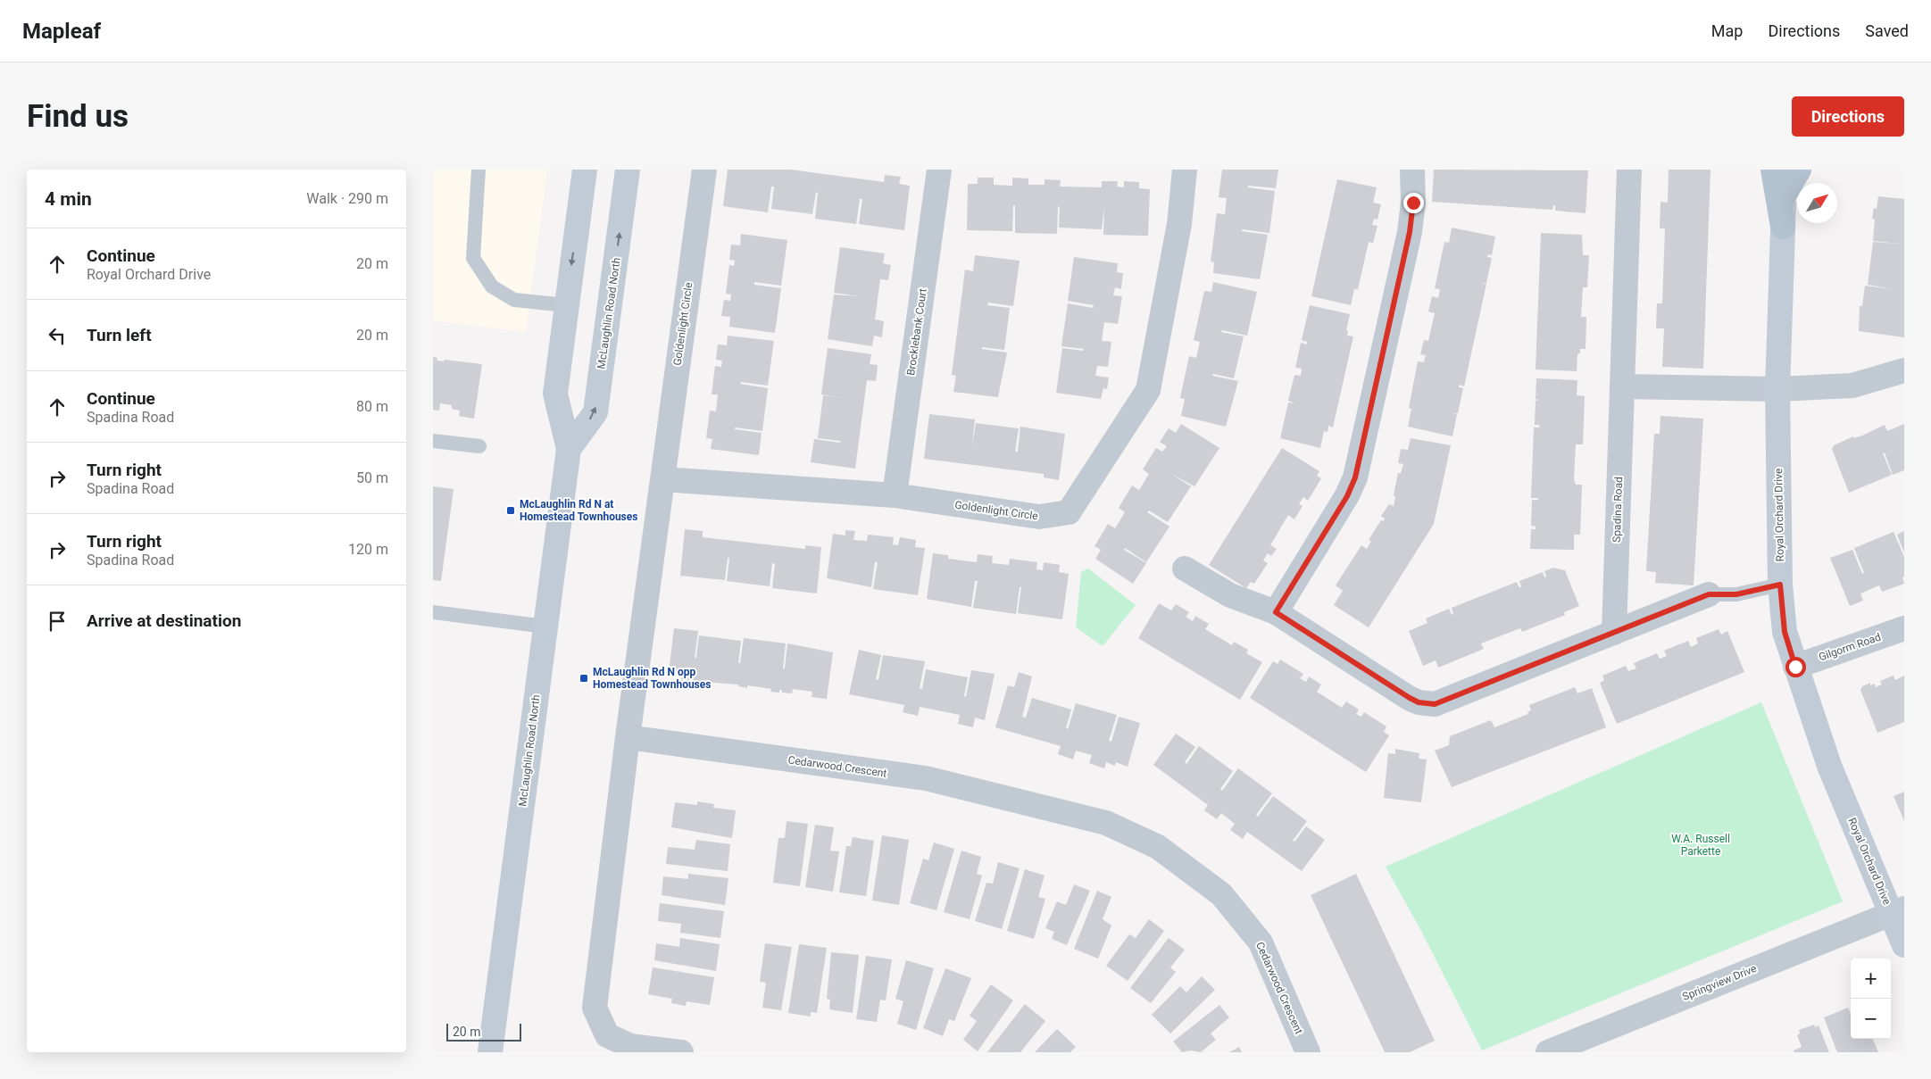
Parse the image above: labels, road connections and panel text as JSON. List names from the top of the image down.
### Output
{
  "streets": {
    "main road": ["McLaughlin Road North", "Royal Orchard Drive"],
    "street": [
      "Goldenlight Circle",
      "Brocklebank Court",
      "Spadina Road",
      "Gilgorm Road",
      "Cedarwood Crescent",
      "Springview Drive"
    ]
  },
  "crossings": [
    ["Goldenlight Circle", "Brocklebank Court"],
    ["Goldenlight Circle", "Cedarwood Crescent"],
    ["Royal Orchard Drive", "Gilgorm Road"],
    ["Royal Orchard Drive", "Springview Drive"]
  ],
  "parks": ["W.A. Russell Parkette"],
  "places": {
    "transit": ["McLaughlin Rd N at Homestead Townhouses", "McLaughlin Rd N opp Homestead Townhouses"]
  },
  "scale_bar": "20 m",
  "north": "top right",
  "page": {
    "header": "Mapleaf",
    "nav": ["Map", "Directions", "Saved"],
    "buttons": "Directions",
    "title": "Find us",
    "heading": ["4 min", "Walk · 290 m"],
    "list": [
      ["Continue", "Royal Orchard Drive", "20 m"],
      ["Turn left", "20 m"],
      ["Continue", "Spadina Road", "80 m"],
      ["Turn right", "Spadina Road", "50 m"],
      ["Turn right", "Spadina Road", "120 m"],
      "Arrive at destination"
    ],
    "map_buttons": ["+", "−"],
    "scale": "20 m"
  }
}
